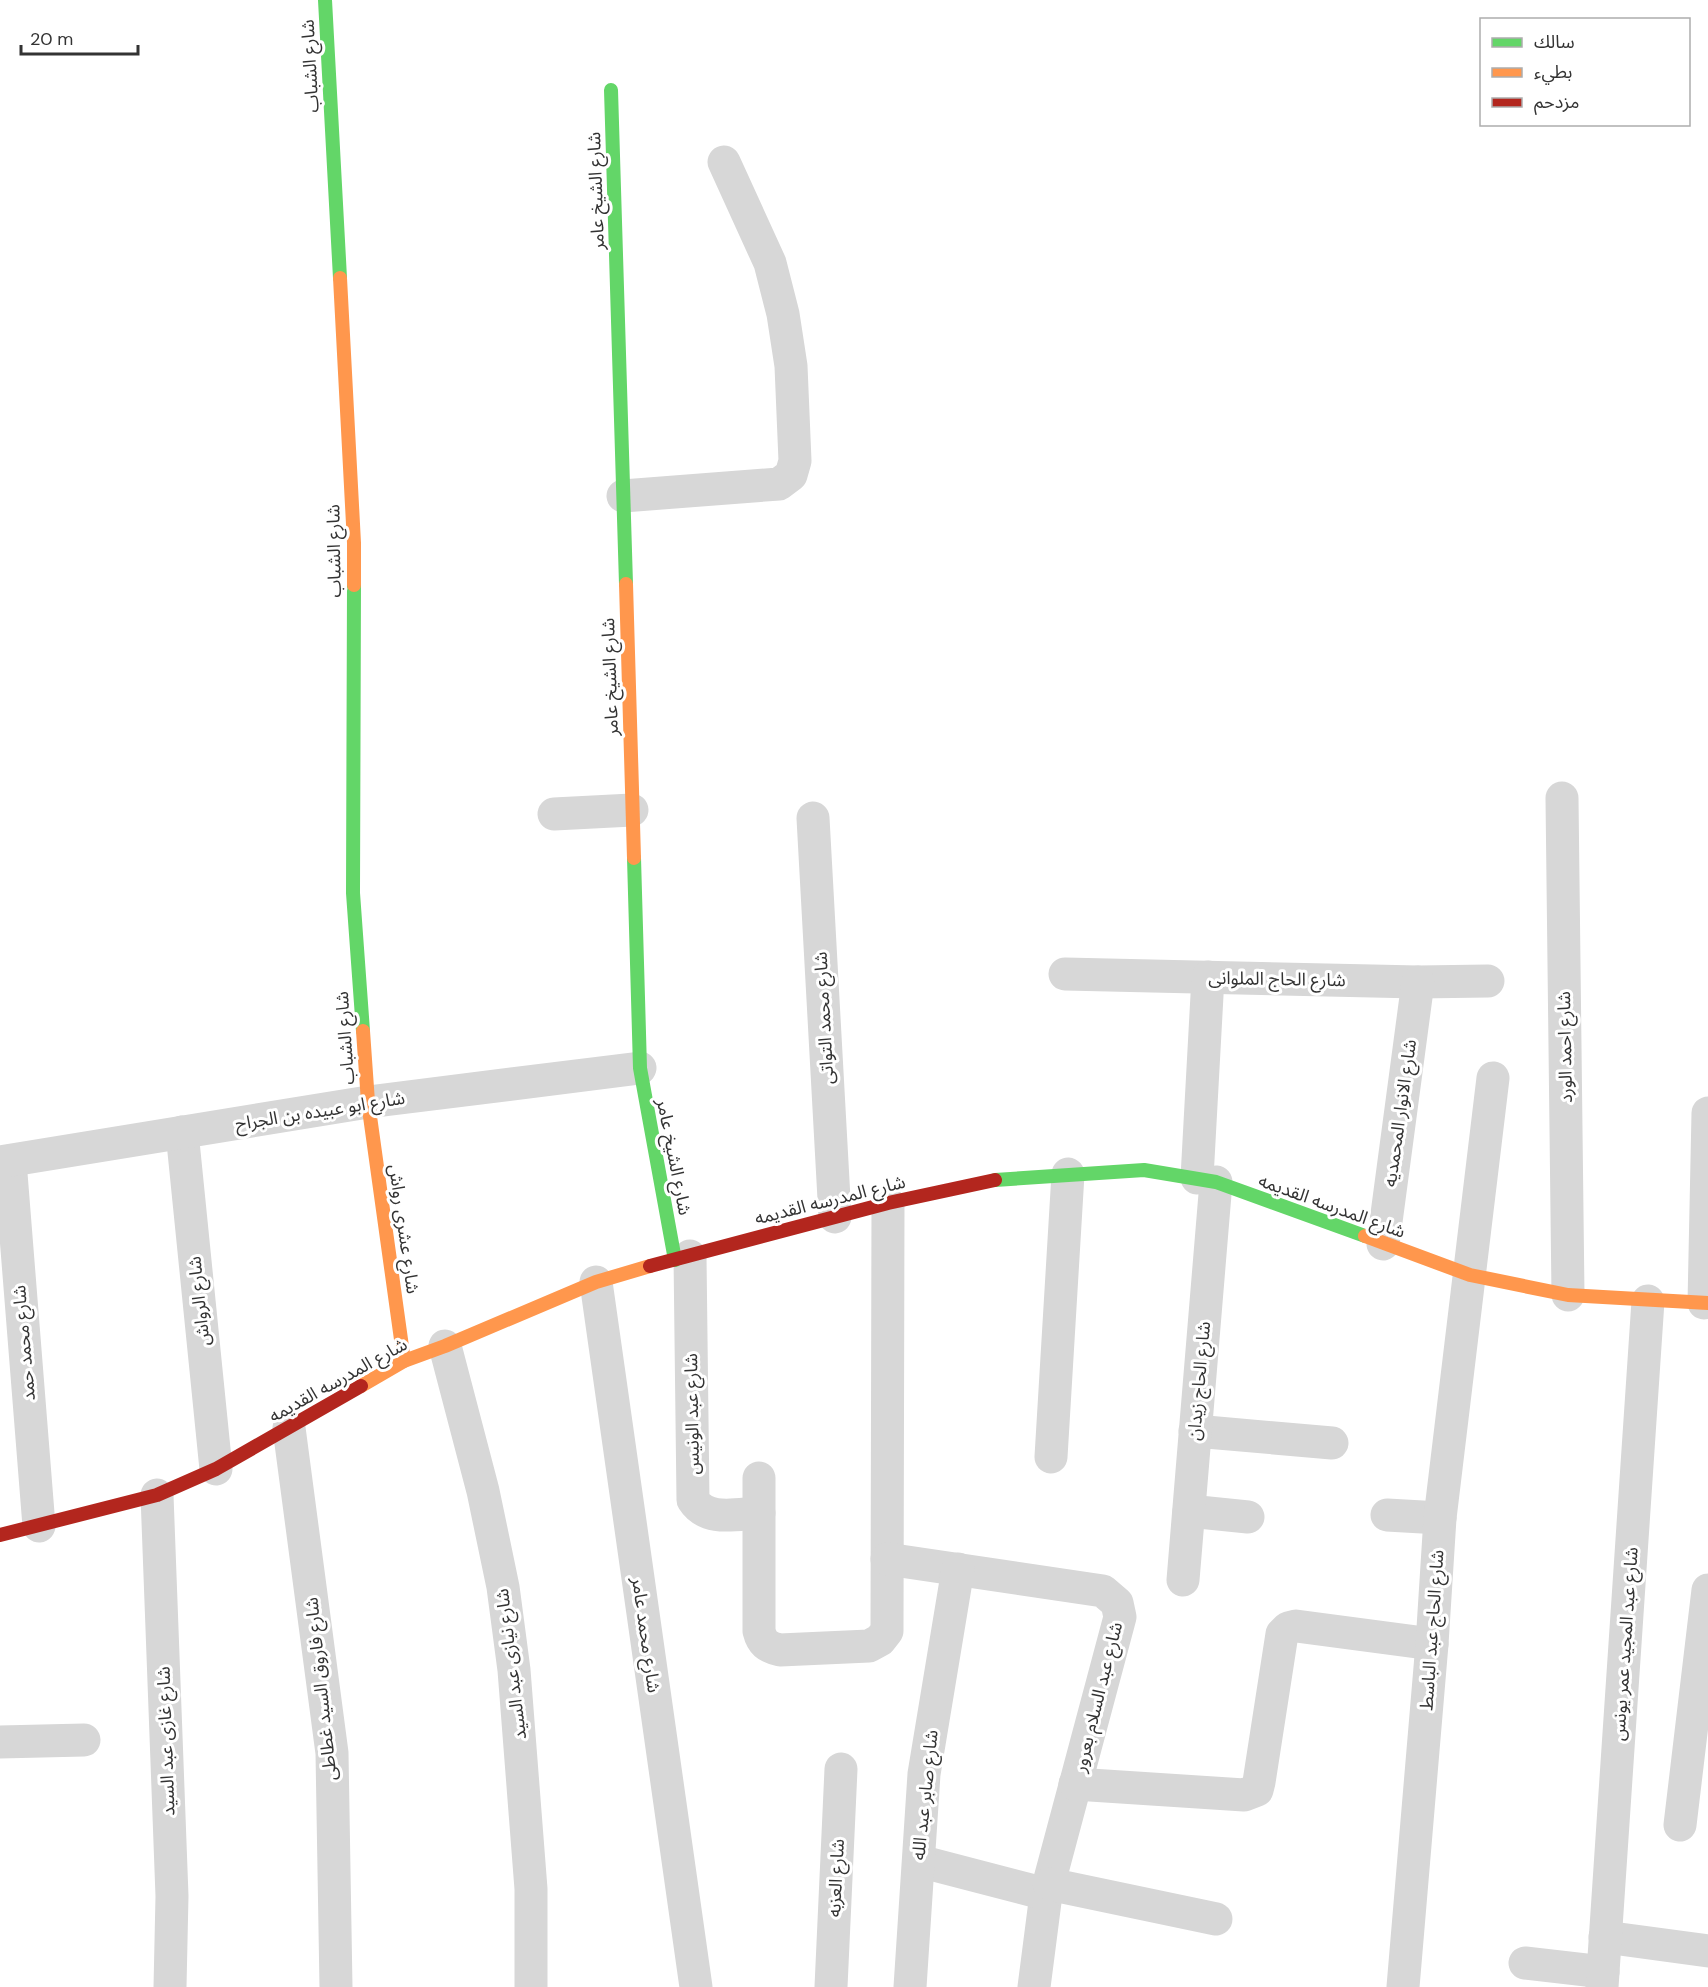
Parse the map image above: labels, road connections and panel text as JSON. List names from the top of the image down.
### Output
{
  "streets": {
    "street": [
      "شارع الشباب",
      "شارع الشيخ عامر",
      "شارع الحاج الملوانى",
      "شارع محمد التواتى",
      "شارع احمد الورد",
      "شارع ابو عبيده بن الجراح",
      "شارع الانوار المحمديه",
      "شارع المدرسه القديمه",
      "شارع عشرى رواش",
      "شارع الرواش",
      "شارع محمد حمد",
      "شارع الحاج زيدان",
      "شارع عبد الونيس",
      "شارع الحاج عبد الباسط",
      "شارع محمد عامر",
      "شارع عبد المجيد عمر يونس",
      "شارع نيازى عبد السيد",
      "شارع فاروق السيد غطاطى",
      "شارع عبد السلام بعرور",
      "شارع غازى عبد السيد",
      "شارع صابر عبد الله",
      "شارع العزبه"
    ]
  },
  "crossings": [
    ["شارع الشباب", "شارع ابو عبيده بن الجراح"],
    ["شارع الشباب", "شارع عشرى رواش"],
    ["شارع الشيخ عامر", "شارع ابو عبيده بن الجراح"],
    ["شارع الشيخ عامر", "شارع المدرسه القديمه"],
    ["شارع الشيخ عامر", "شارع عبد الونيس"],
    ["شارع الحاج الملوانى", "شارع الانوار المحمديه"],
    ["شارع الحاج الملوانى", "شارع الحاج زيدان"],
    ["شارع محمد التواتى", "شارع المدرسه القديمه"],
    ["شارع احمد الورد", "شارع المدرسه القديمه"],
    ["شارع ابو عبيده بن الجراح", "شارع عشرى رواش"],
    ["شارع ابو عبيده بن الجراح", "شارع الرواش"],
    ["شارع ابو عبيده بن الجراح", "شارع محمد حمد"],
    ["شارع الانوار المحمديه", "شارع المدرسه القديمه"],
    ["شارع المدرسه القديمه", "شارع عشرى رواش"],
    ["شارع المدرسه القديمه", "شارع الرواش"],
    ["شارع المدرسه القديمه", "شارع محمد حمد"],
    ["شارع المدرسه القديمه", "شارع الحاج زيدان"],
    ["شارع المدرسه القديمه", "شارع عبد الونيس"],
    ["شارع المدرسه القديمه", "شارع الحاج عبد الباسط"],
    ["شارع المدرسه القديمه", "شارع محمد عامر"],
    ["شارع المدرسه القديمه", "شارع عبد المجيد عمر يونس"],
    ["شارع المدرسه القديمه", "شارع نيازى عبد السيد"],
    ["شارع المدرسه القديمه", "شارع فاروق السيد غطاطى"],
    ["شارع المدرسه القديمه", "شارع غازى عبد السيد"],
    ["شارع عبد السلام بعرور", "شارع صابر عبد الله"]
  ],
  "legend": ["سالك", "بطيء", "مزدحم"],
  "scale_bar": "20 m"
}
